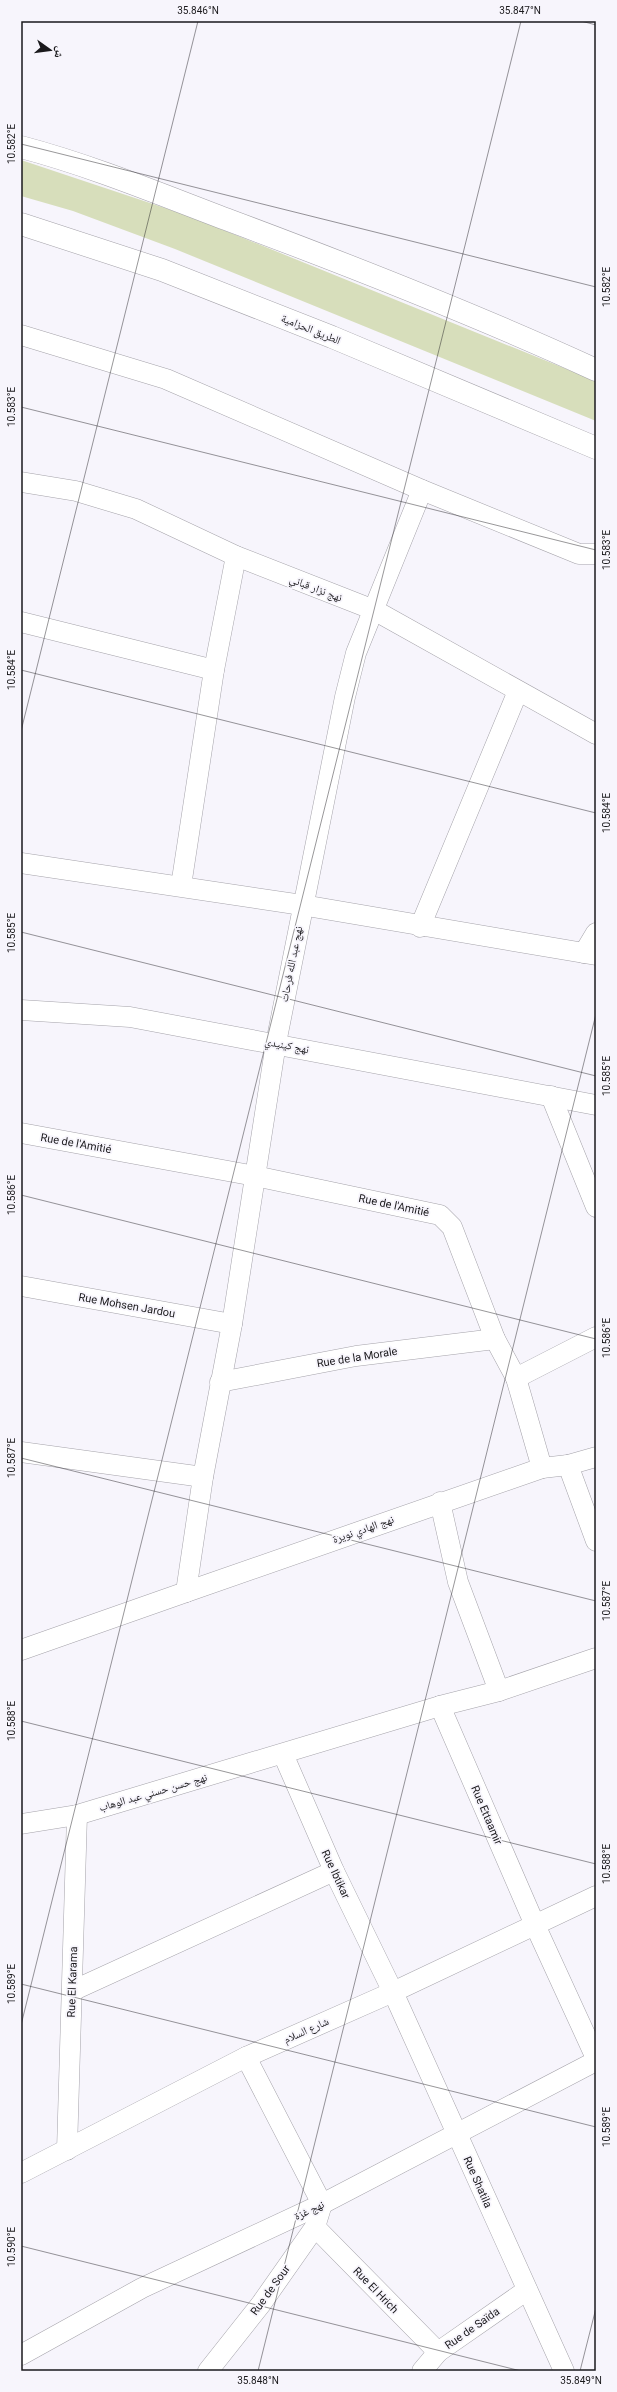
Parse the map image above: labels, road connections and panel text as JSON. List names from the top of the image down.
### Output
{
  "streets": {
    "highway": ["الطريق الحزامية"],
    "street": [
      "نهج نزار قباني",
      "نهج عبد الله فرحات",
      "نهج كينيدي",
      "Rue de l'Amitié",
      "Rue Mohsen Jardou",
      "Rue de la Morale",
      "نهج الهادي نويرة",
      "نهج حسن حسني عبد الوهاب",
      "Rue Ettaamir",
      "Rue Ibtikar",
      "Rue El Karama",
      "شارع السلام",
      "Rue Shatila",
      "نهج غزة",
      "Rue de Sour",
      "Rue El Hrich",
      "Rue de Saïda"
    ]
  },
  "crossings": [
    ["نهج نزار قباني", "نهج عبد الله فرحات"],
    ["نهج عبد الله فرحات", "نهج كينيدي"],
    ["نهج عبد الله فرحات", "Rue de l'Amitié"],
    ["نهج عبد الله فرحات", "Rue Mohsen Jardou"],
    ["نهج عبد الله فرحات", "Rue de la Morale"],
    ["نهج عبد الله فرحات", "نهج الهادي نويرة"],
    ["Rue de l'Amitié", "Rue de la Morale"],
    ["Rue de l'Amitié", "نهج الهادي نويرة"],
    ["نهج حسن حسني عبد الوهاب", "Rue Ettaamir"],
    ["نهج حسن حسني عبد الوهاب", "Rue Ibtikar"],
    ["نهج حسن حسني عبد الوهاب", "Rue El Karama"],
    ["Rue Ettaamir", "شارع السلام"],
    ["Rue Ibtikar", "شارع السلام"],
    ["Rue Ibtikar", "Rue Shatila"],
    ["Rue El Karama", "شارع السلام"],
    ["شارع السلام", "Rue Shatila"],
    ["Rue Shatila", "نهج غزة"],
    ["Rue Shatila", "Rue de Saïda"],
    ["نهج غزة", "Rue de Sour"],
    ["Rue de Sour", "Rue El Hrich"],
    ["Rue El Hrich", "Rue de Saïda"]
  ],
  "north": "right",
  "coordinates": [
    "35.846°N",
    "35.847°N",
    "10.582°E",
    "10.583°E",
    "10.584°E",
    "10.585°E",
    "10.586°E",
    "10.587°E",
    "10.588°E",
    "10.589°E",
    "10.590°E",
    "35.848°N",
    "35.849°N"
  ]
}
